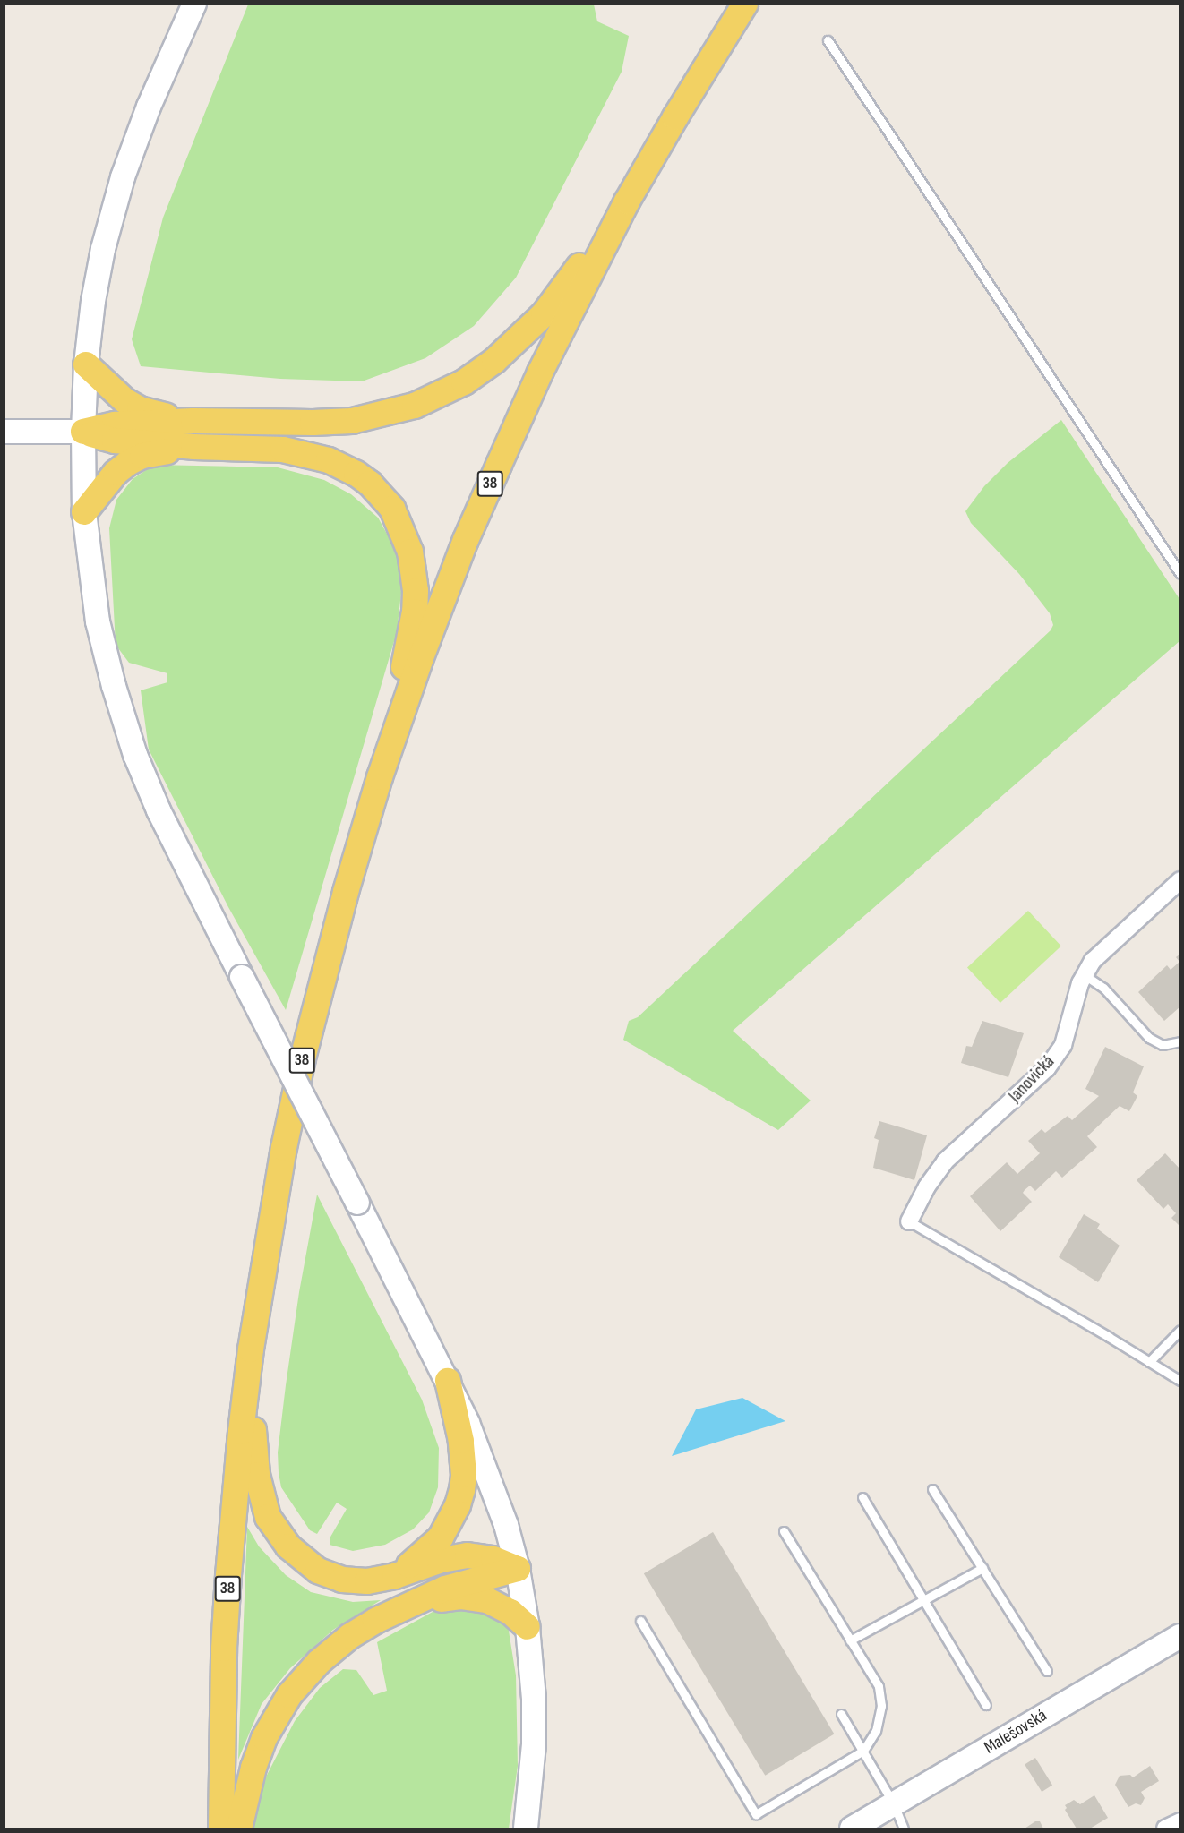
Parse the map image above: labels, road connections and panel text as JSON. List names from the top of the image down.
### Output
{
  "streets": {
    "main road": ["38", "Malešovská"],
    "street": ["Janovická"]
  }
}
